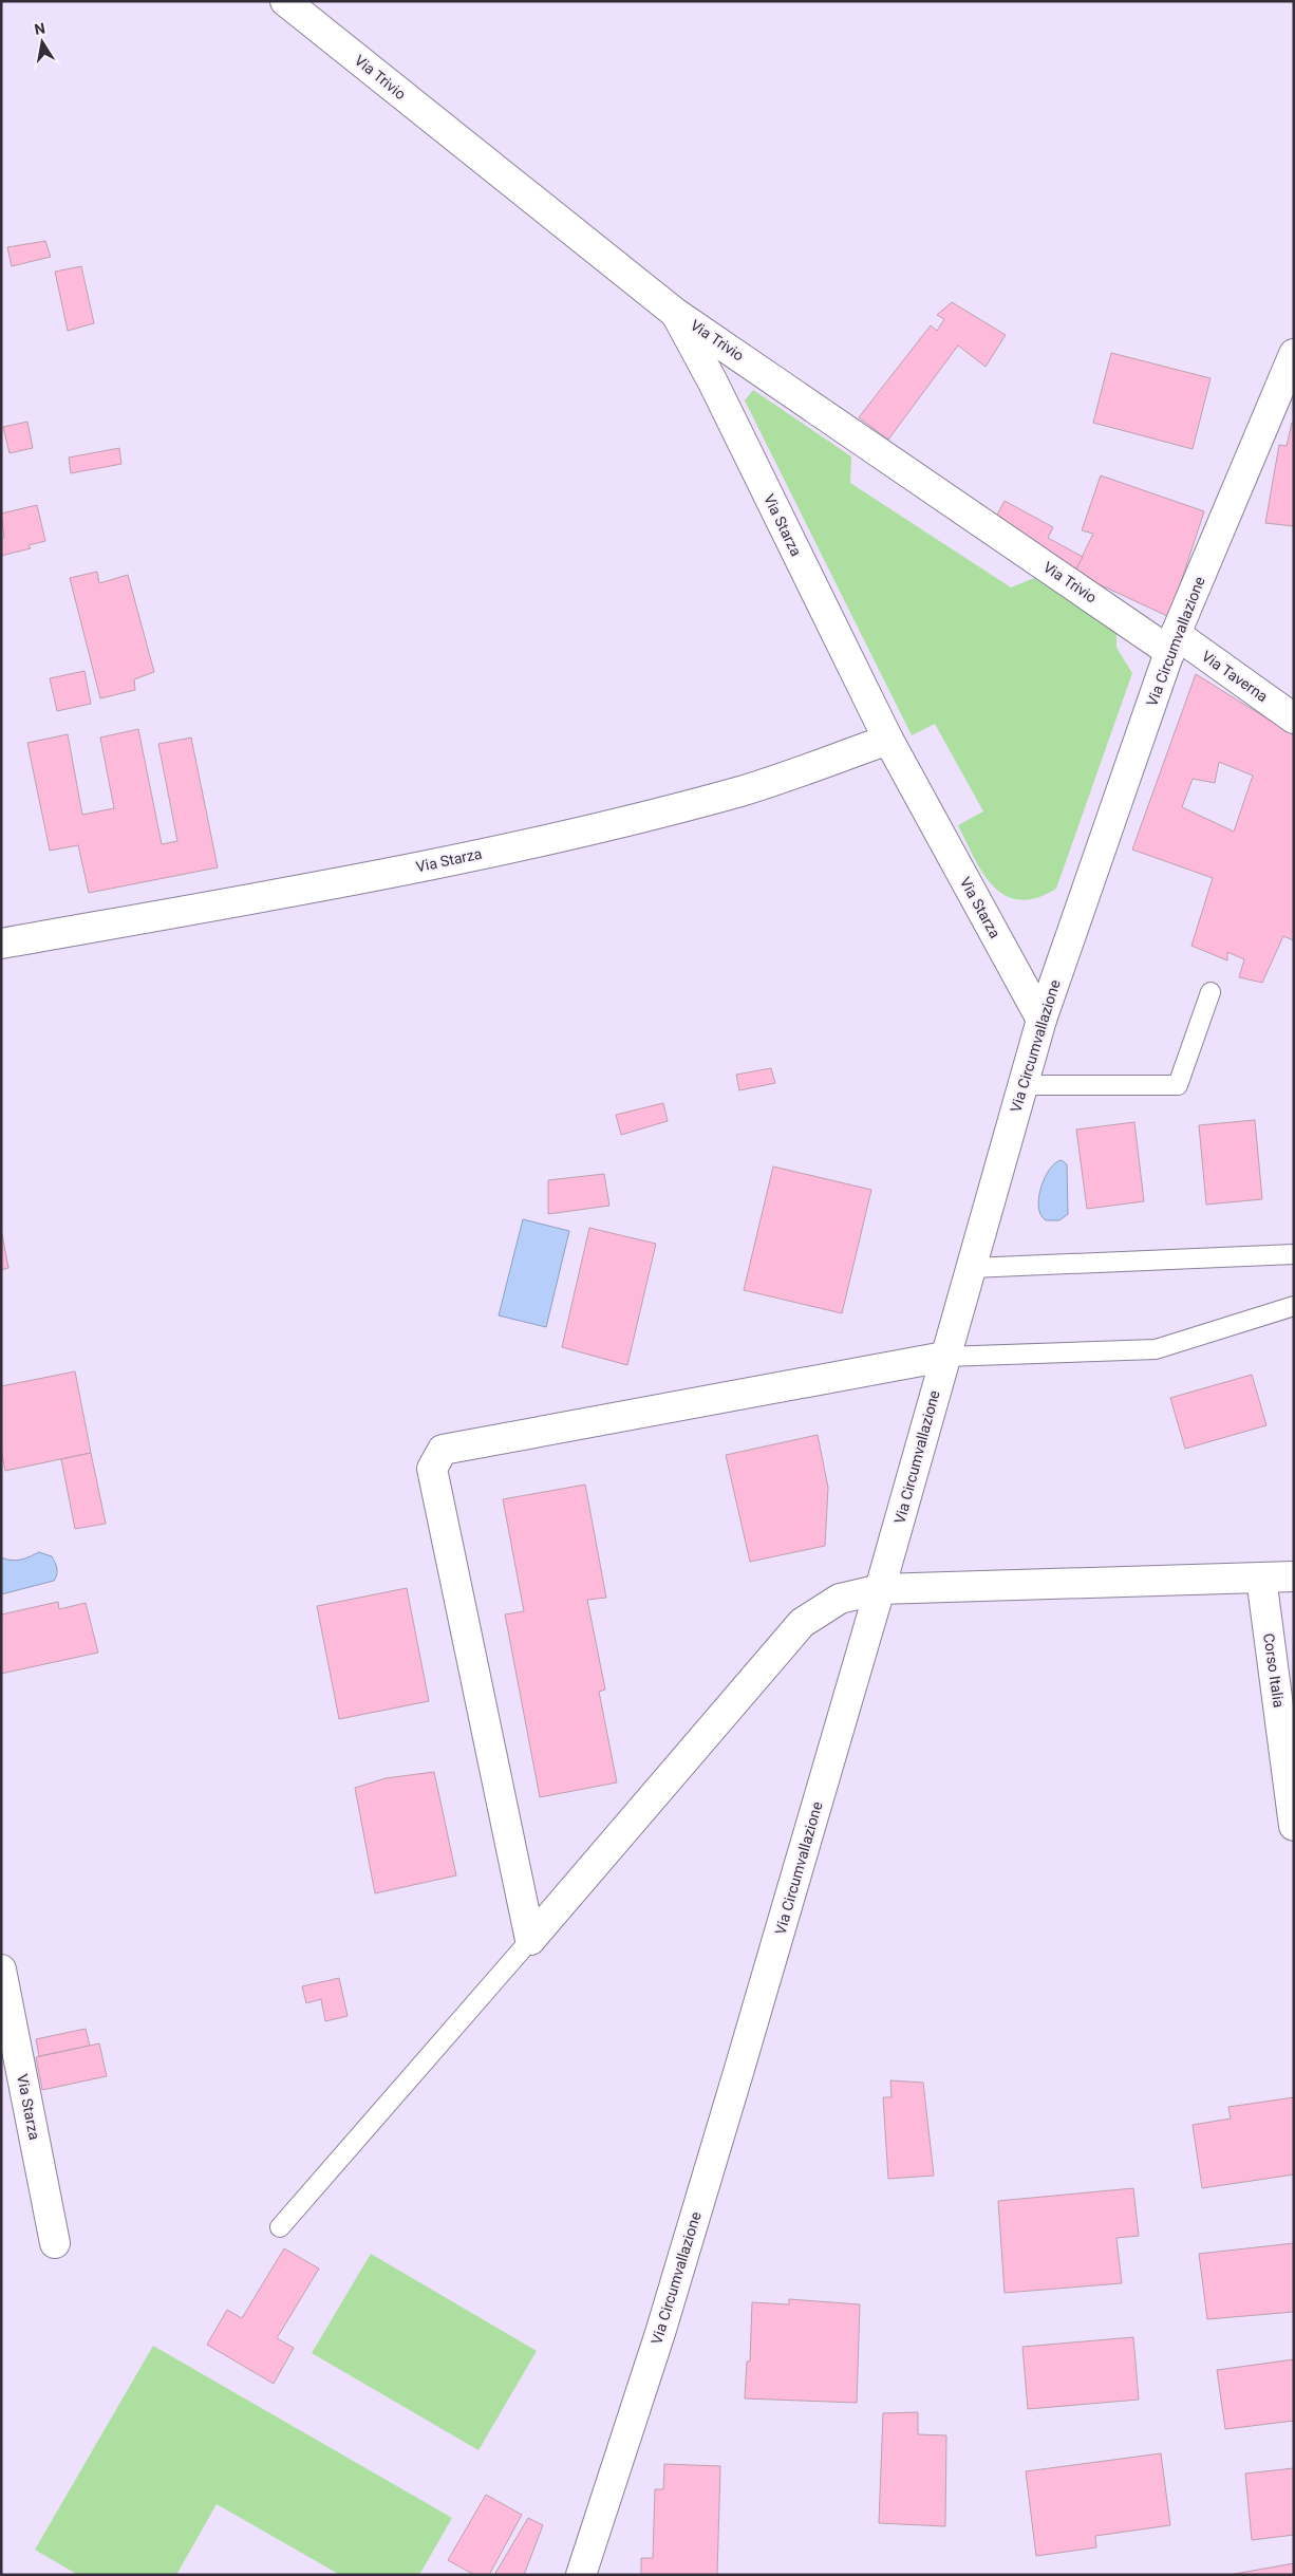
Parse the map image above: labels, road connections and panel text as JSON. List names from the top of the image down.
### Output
{
  "streets": {
    "street": [
      "Via Trivio",
      "Via Starza",
      "Via Circumvallazione",
      "Via Taverna",
      "Corso Italia"
    ]
  },
  "crossings": [
    ["Via Trivio", "Via Starza"],
    ["Via Trivio", "Via Circumvallazione"],
    ["Via Trivio", "Via Taverna"],
    ["Via Starza", "Via Circumvallazione"],
    ["Via Circumvallazione", "Via Taverna"]
  ],
  "north": "top"
}
